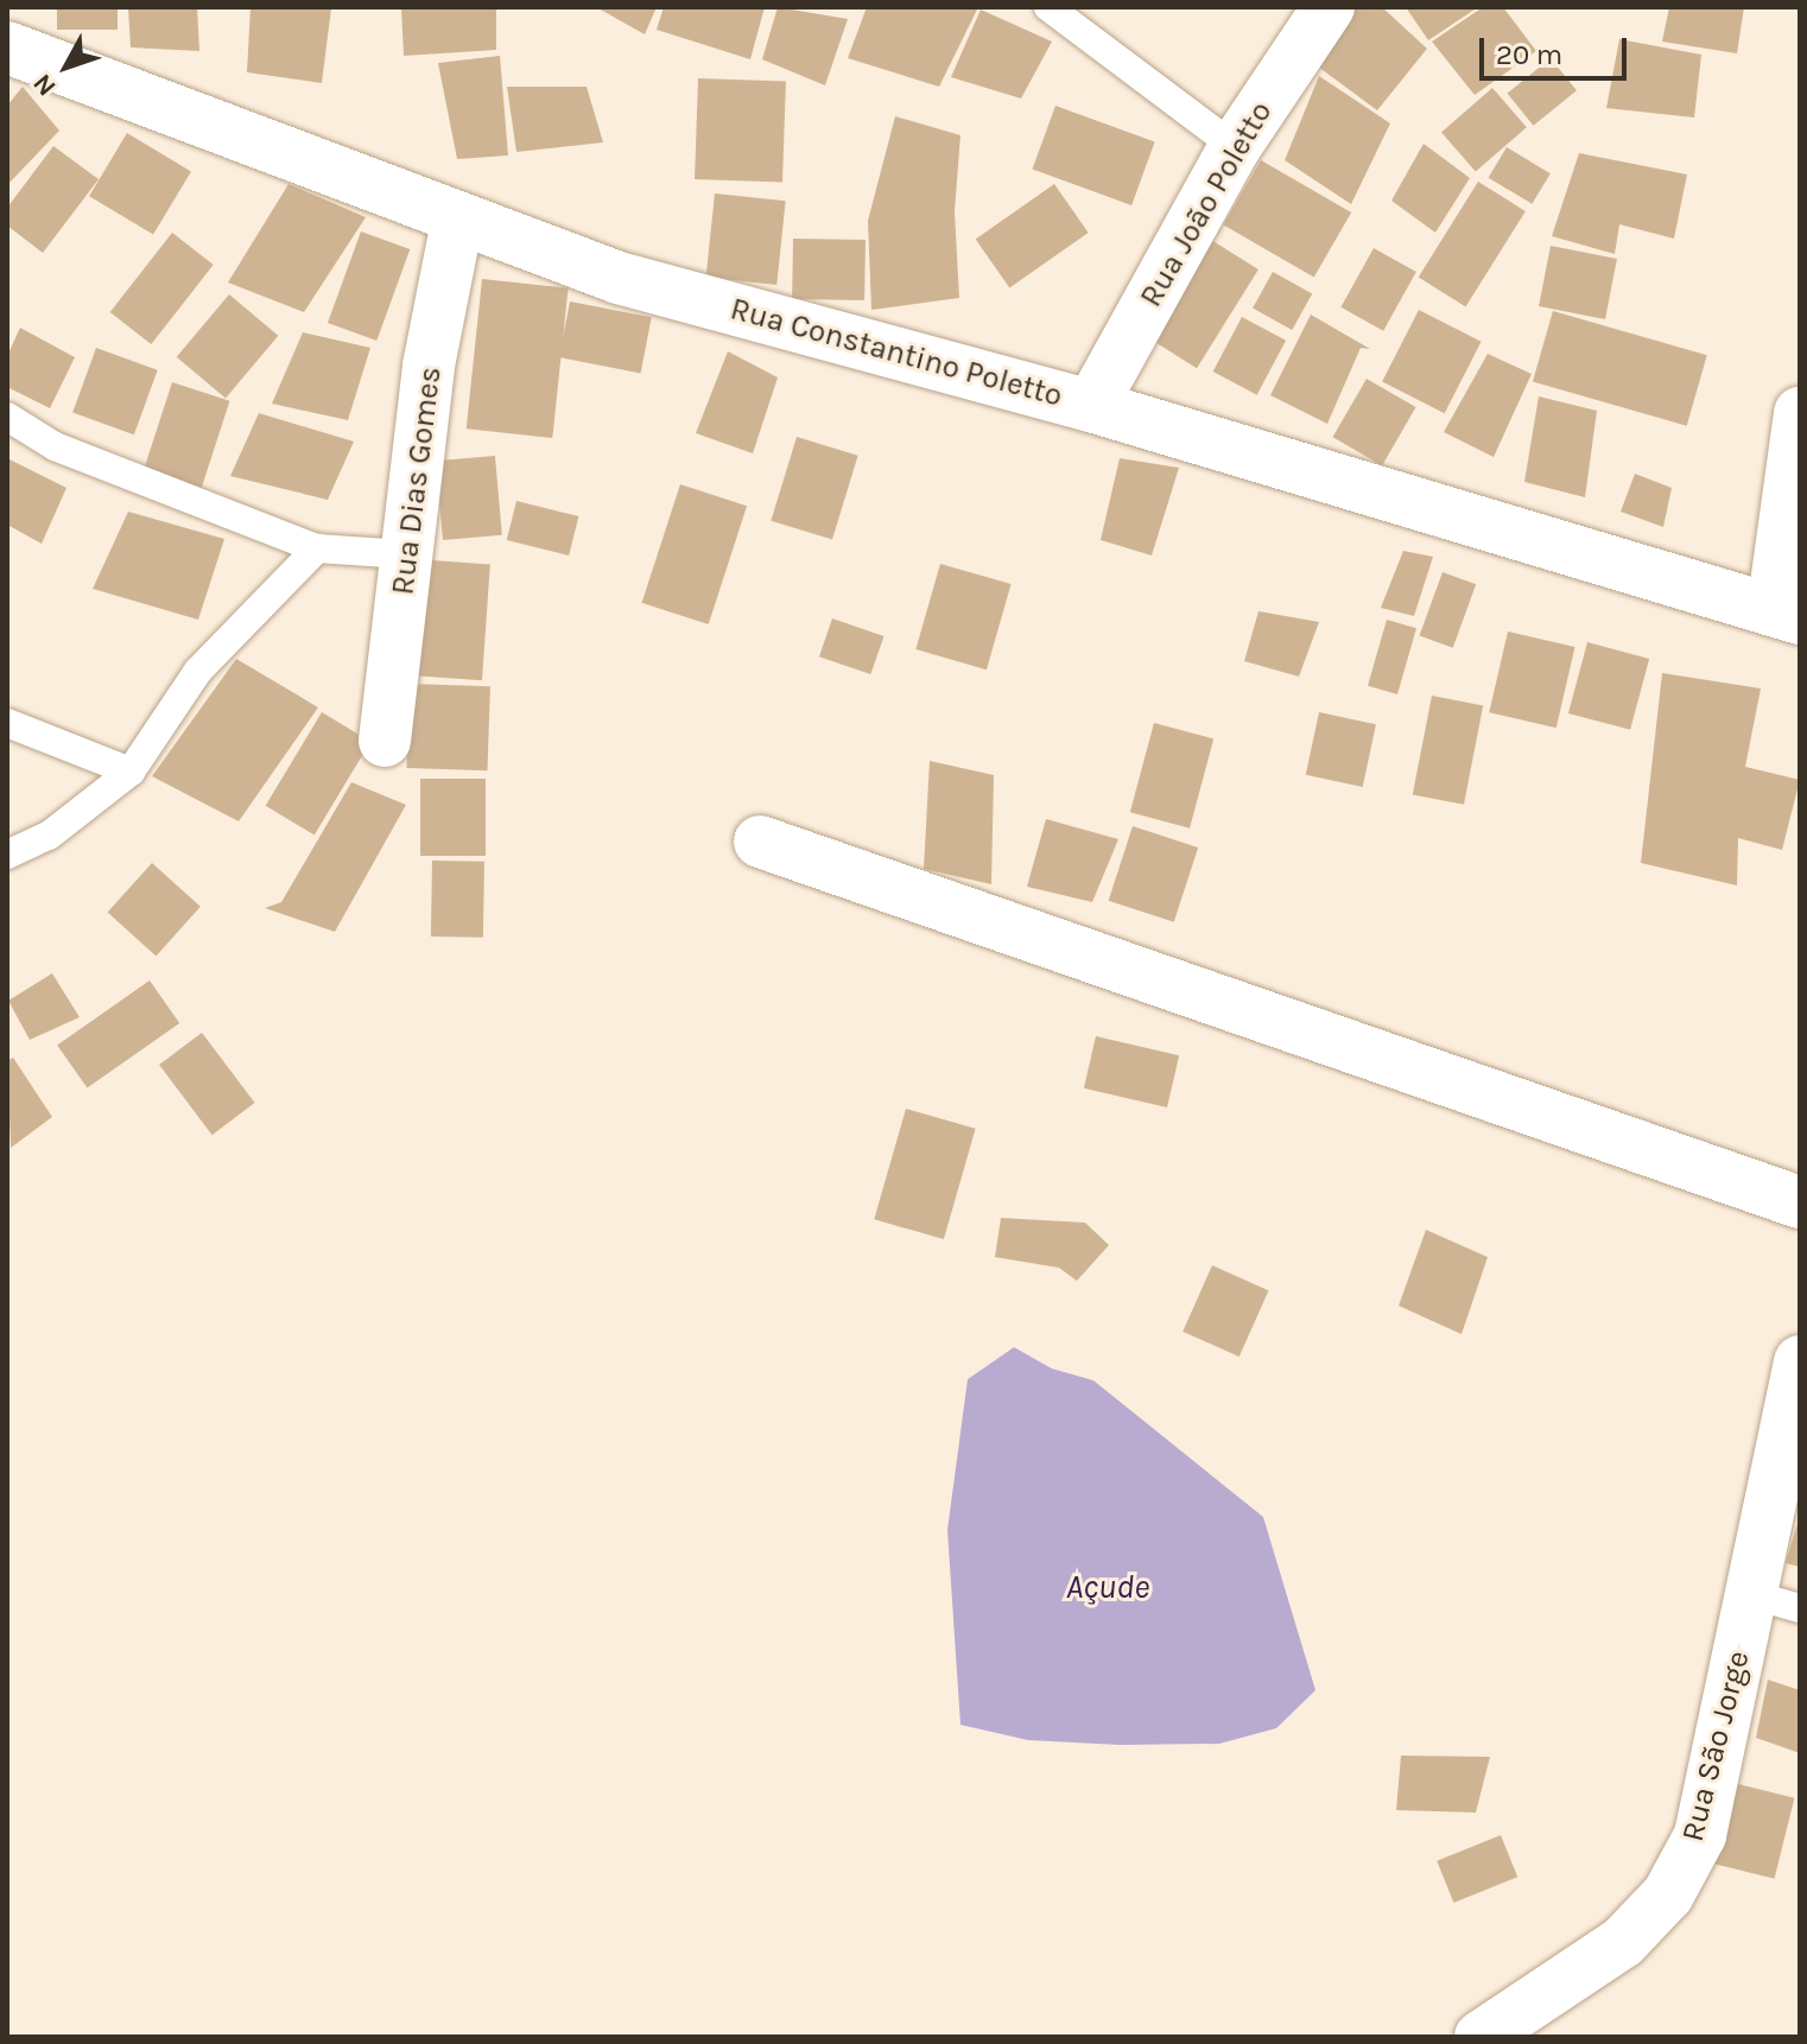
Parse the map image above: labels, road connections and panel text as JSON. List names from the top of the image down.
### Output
{
  "streets": {
    "street": [
      "Rua João Poletto",
      "Rua Constantino Poletto",
      "Rua Dias Gomes",
      "Rua São Jorge"
    ]
  },
  "crossings": [
    ["Rua João Poletto", "Rua Constantino Poletto"],
    ["Rua Constantino Poletto", "Rua Dias Gomes"]
  ],
  "water": ["Açude"],
  "scale_bar": "20 m",
  "north": "bottom left"
}
